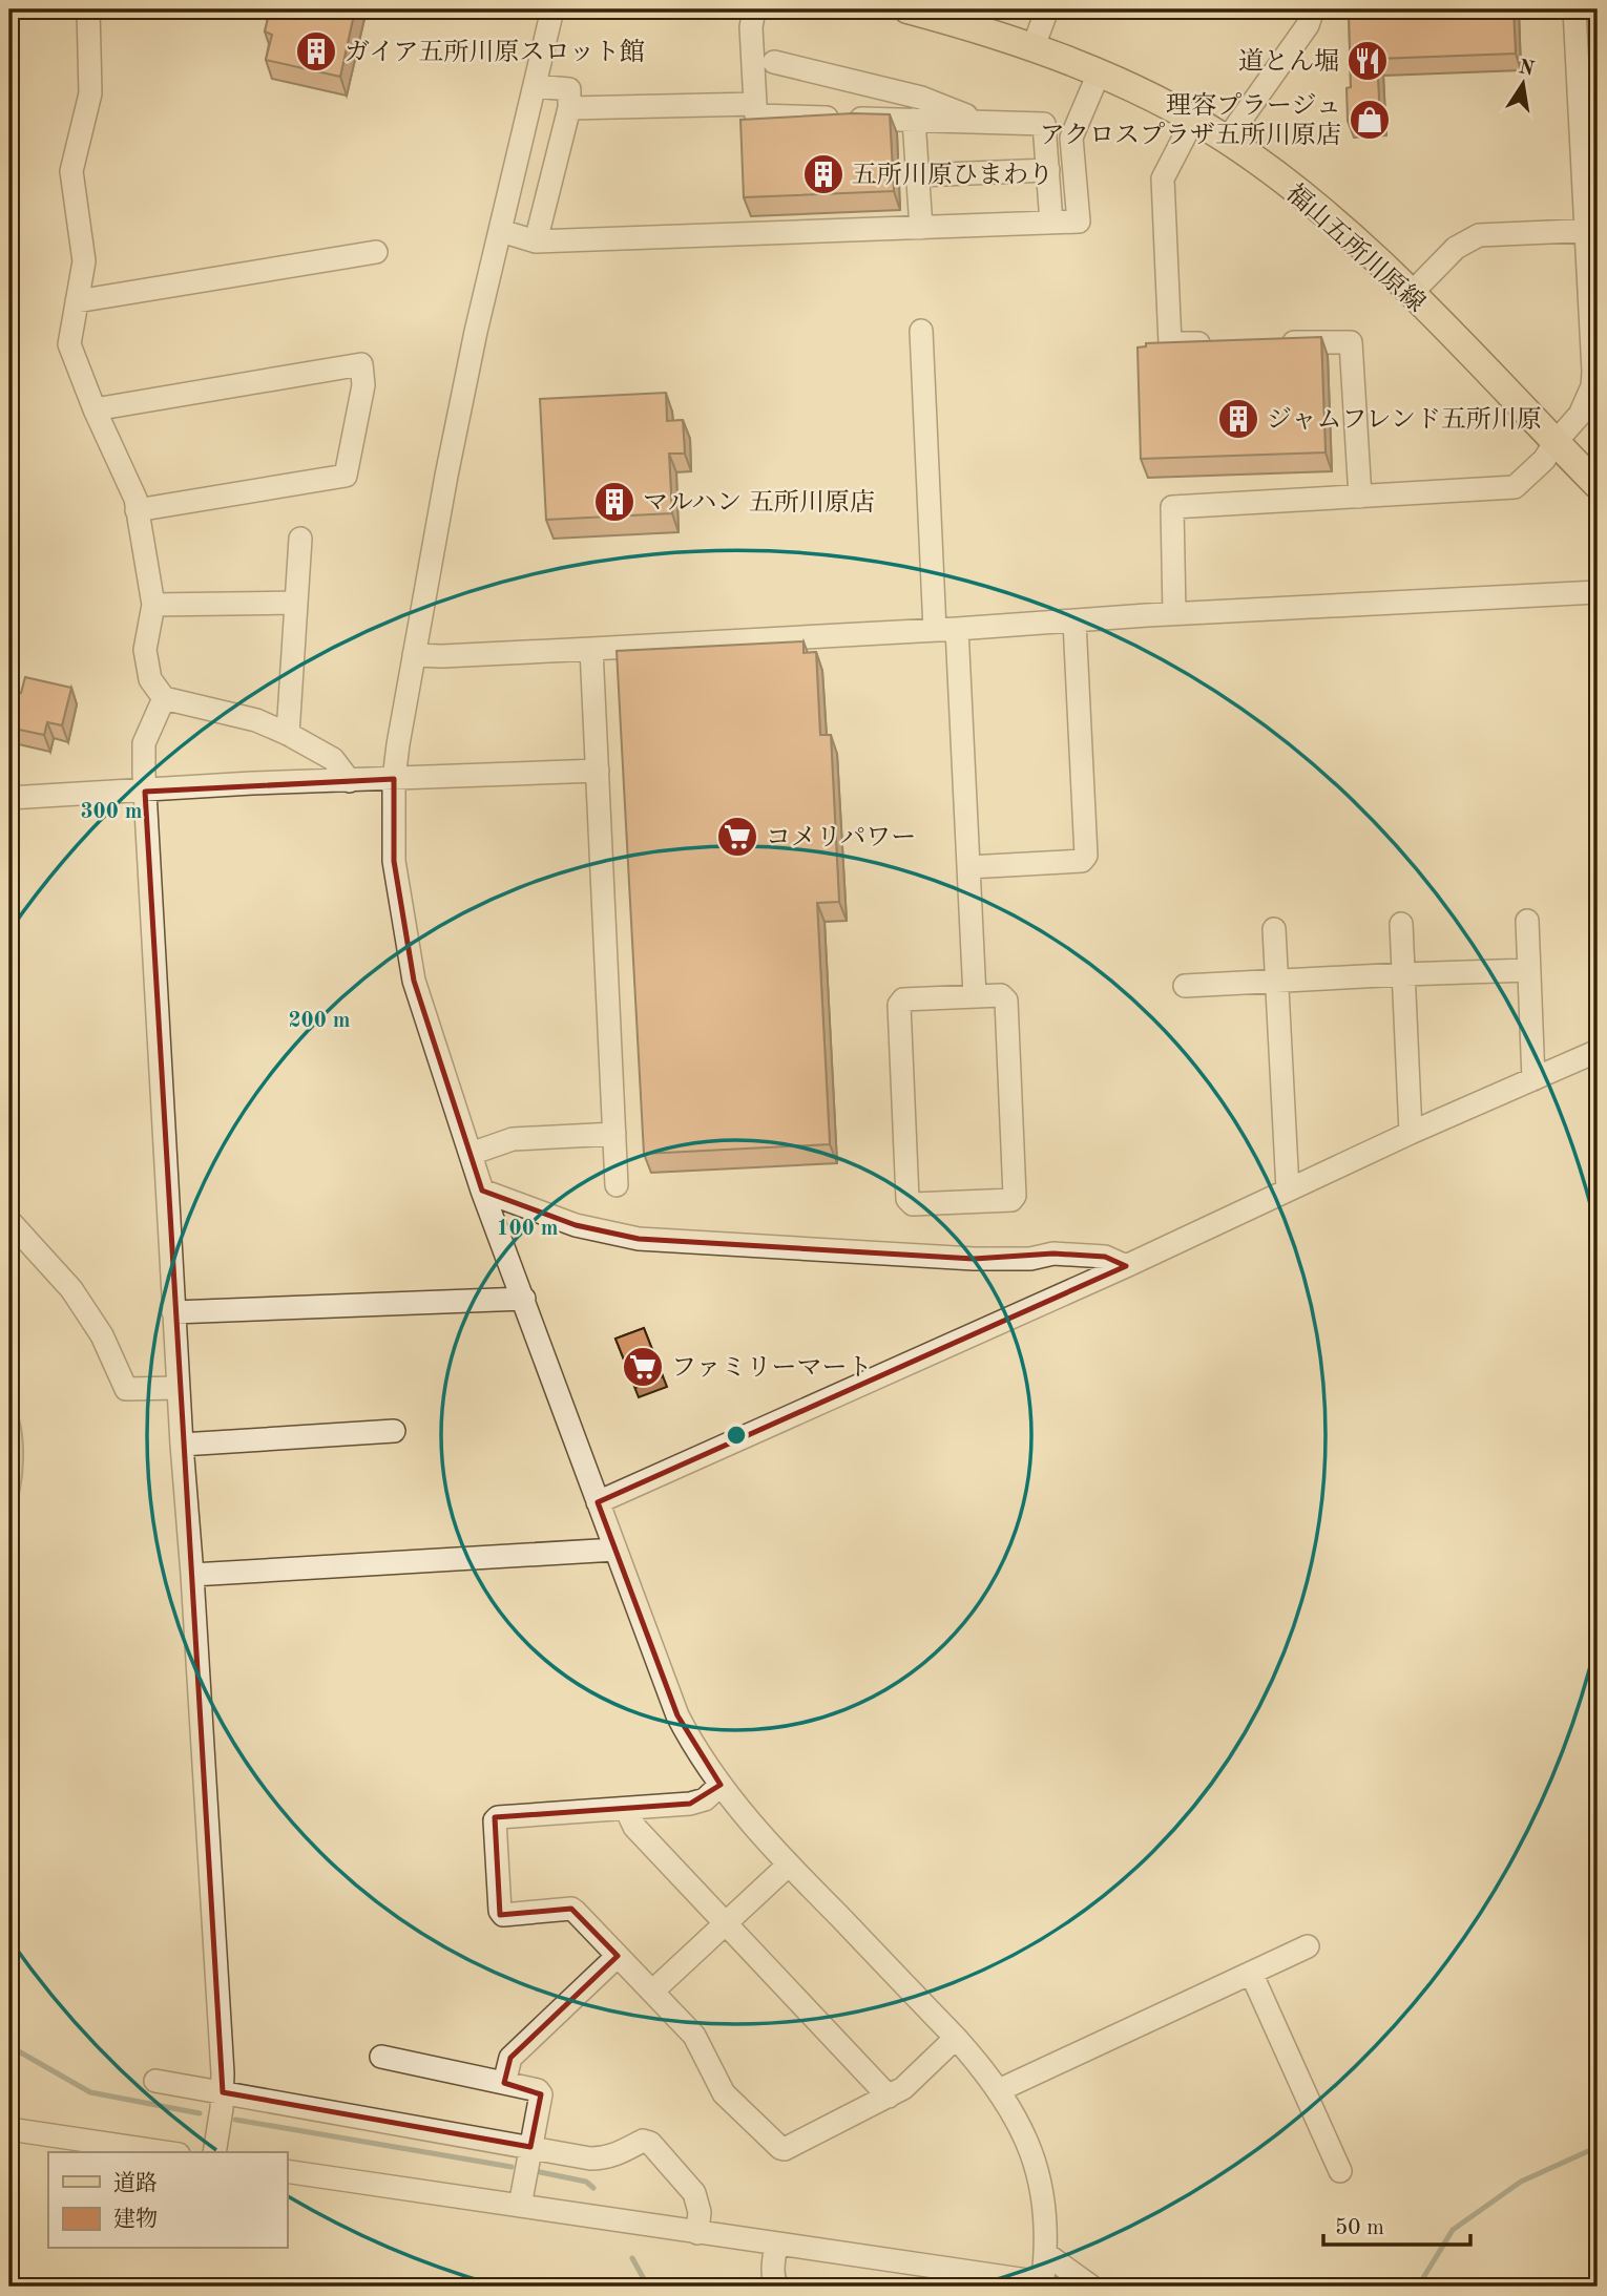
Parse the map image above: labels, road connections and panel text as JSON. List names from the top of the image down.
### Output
{
  "streets": {
    "main road": ["福山五所川原線"]
  },
  "places": {
    "building": [
      "ガイア五所川原スロット館",
      "五所川原ひまわり",
      "ジャムフレンド五所川原",
      "マルハン 五所川原店"
    ],
    "restaurant": ["道とん堀"],
    "shop": ["理容プラージュ アクロスプラザ五所川原店"],
    "supermarket": ["コメリパワー", "ファミリーマート"]
  },
  "legend": ["道路", "建物"],
  "scale_bar": "50 m",
  "north": "top",
  "rings": ["300 m", "200 m", "100 m"]
}
